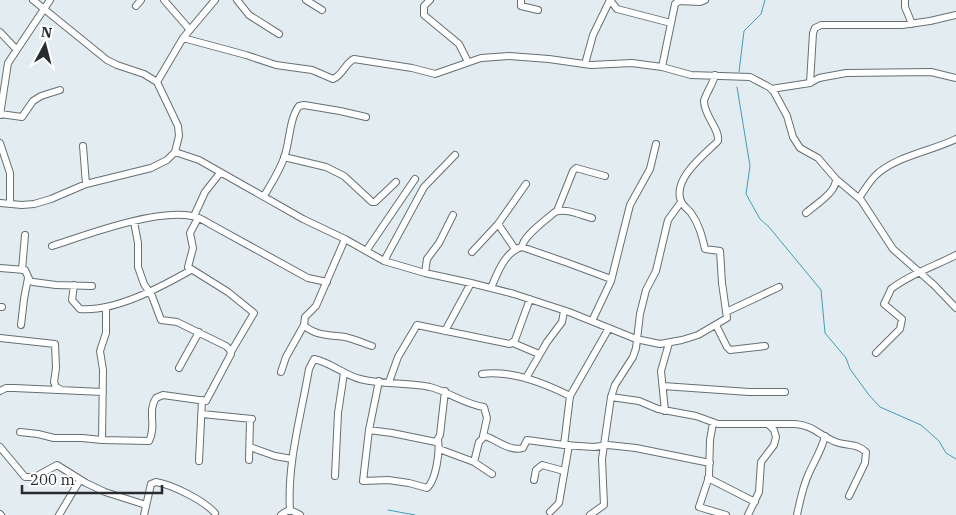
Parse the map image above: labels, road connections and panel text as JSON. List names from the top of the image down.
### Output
{
  "scale_bar": "200 m",
  "north": "top"
}
